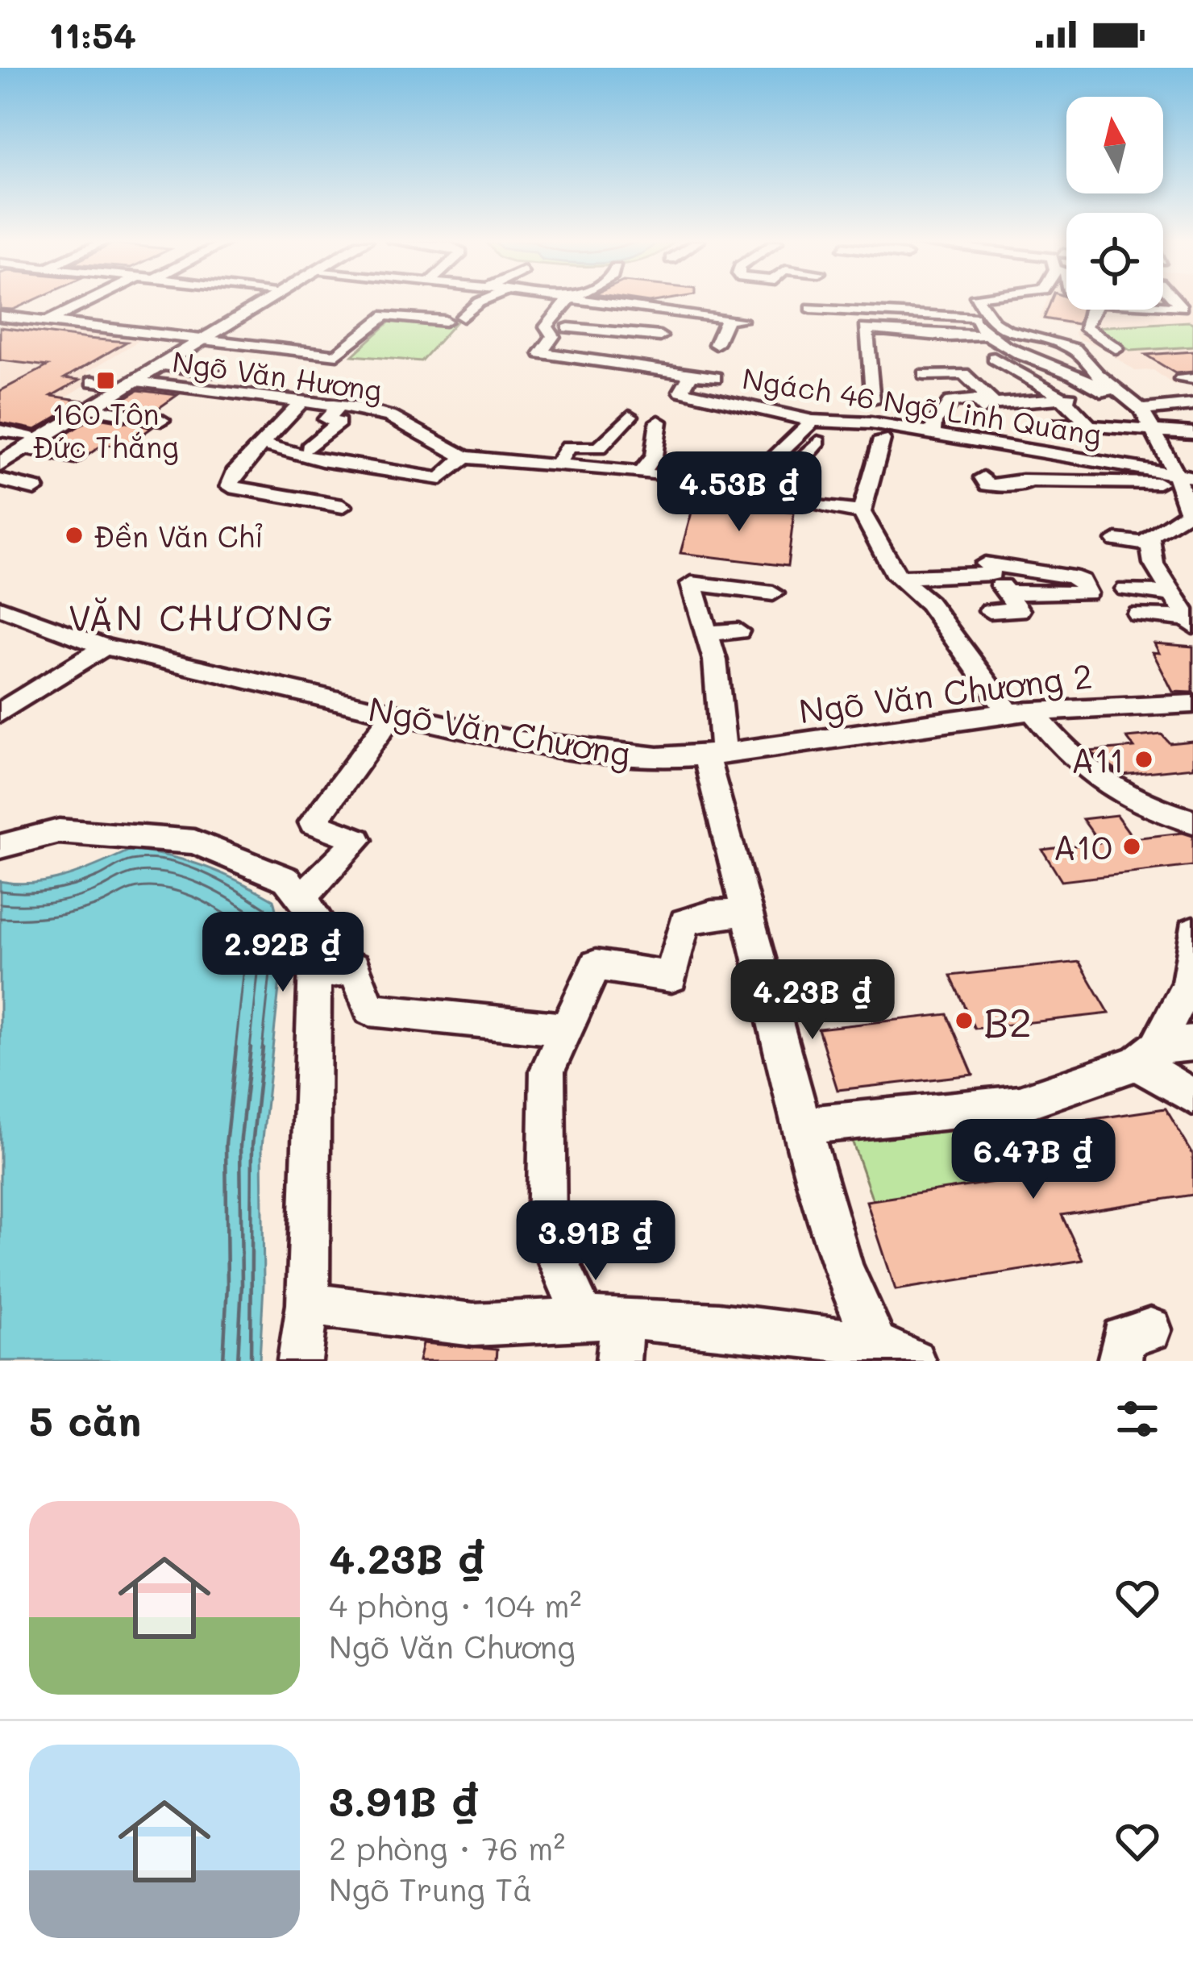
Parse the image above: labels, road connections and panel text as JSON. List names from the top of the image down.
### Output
{
  "streets": {
    "street": [
      "Ngõ Văn Hương",
      "Ngách 46 Ngõ Linh Quang",
      "Ngõ Văn Chương 2",
      "Ngõ Văn Chương"
    ]
  },
  "crossings": [
    ["Ngõ Văn Chương 2", "Ngõ Văn Chương"]
  ],
  "districts": ["VĂN CHƯƠNG"],
  "places": {
    "transit": ["160 Tôn Đức Thắng"],
    "other": [
      "Đền Văn Chỉ",
      "A11",
      "A10",
      "B2"
    ]
  },
  "north": "top",
  "page": {
    "status": "11:54",
    "price": [
      "4.53B ₫",
      "2.92B ₫",
      "4.23B ₫",
      "6.47B ₫",
      "3.91B ₫"
    ],
    "heading": "5 căn",
    "list": [
      {
        "name": "4.23B ₫",
        "note": "4 phòng · 104 m² · Ngõ Văn Chương"
      },
      {
        "name": "3.91B ₫",
        "note": "2 phòng · 76 m² · Ngõ Trung Tả"
      }
    ]
  }
}
